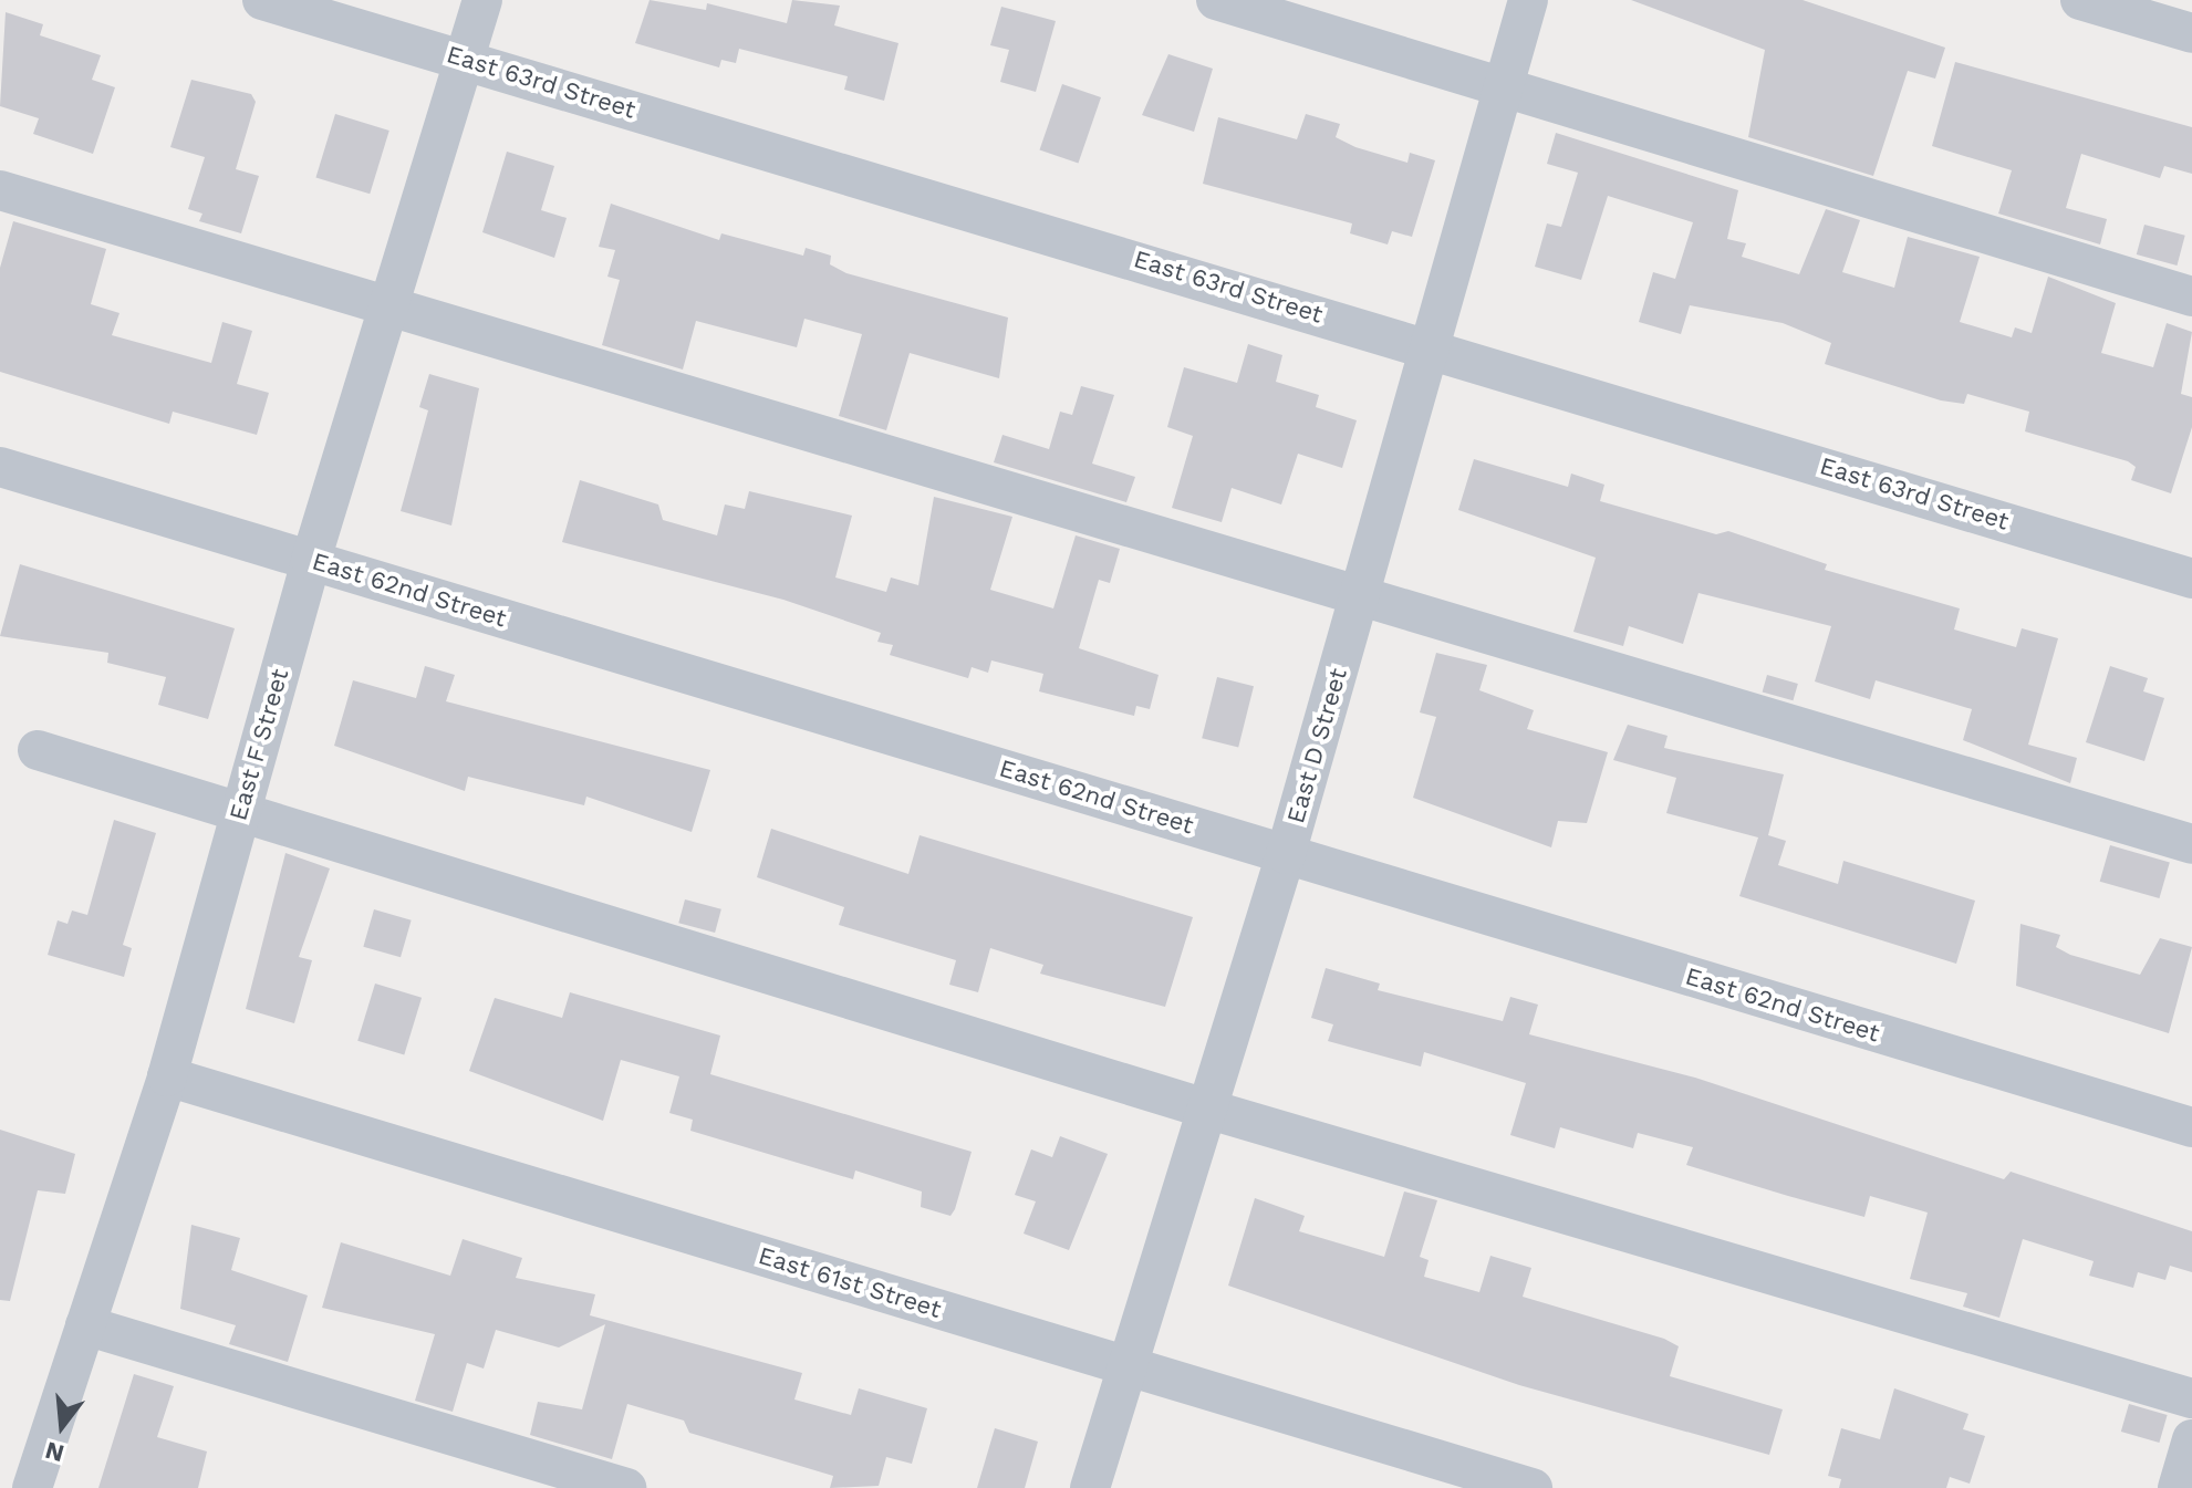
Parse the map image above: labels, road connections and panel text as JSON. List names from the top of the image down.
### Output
{
  "streets": {
    "street": [
      "East 63rd Street",
      "East 62nd Street",
      "East F Street",
      "East D Street",
      "East 61st Street"
    ]
  },
  "crossings": [
    ["East 63rd Street", "East F Street"],
    ["East 63rd Street", "East D Street"],
    ["East 62nd Street", "East F Street"],
    ["East 62nd Street", "East D Street"],
    ["East F Street", "East 61st Street"],
    ["East D Street", "East 61st Street"]
  ],
  "north": "bottom"
}
